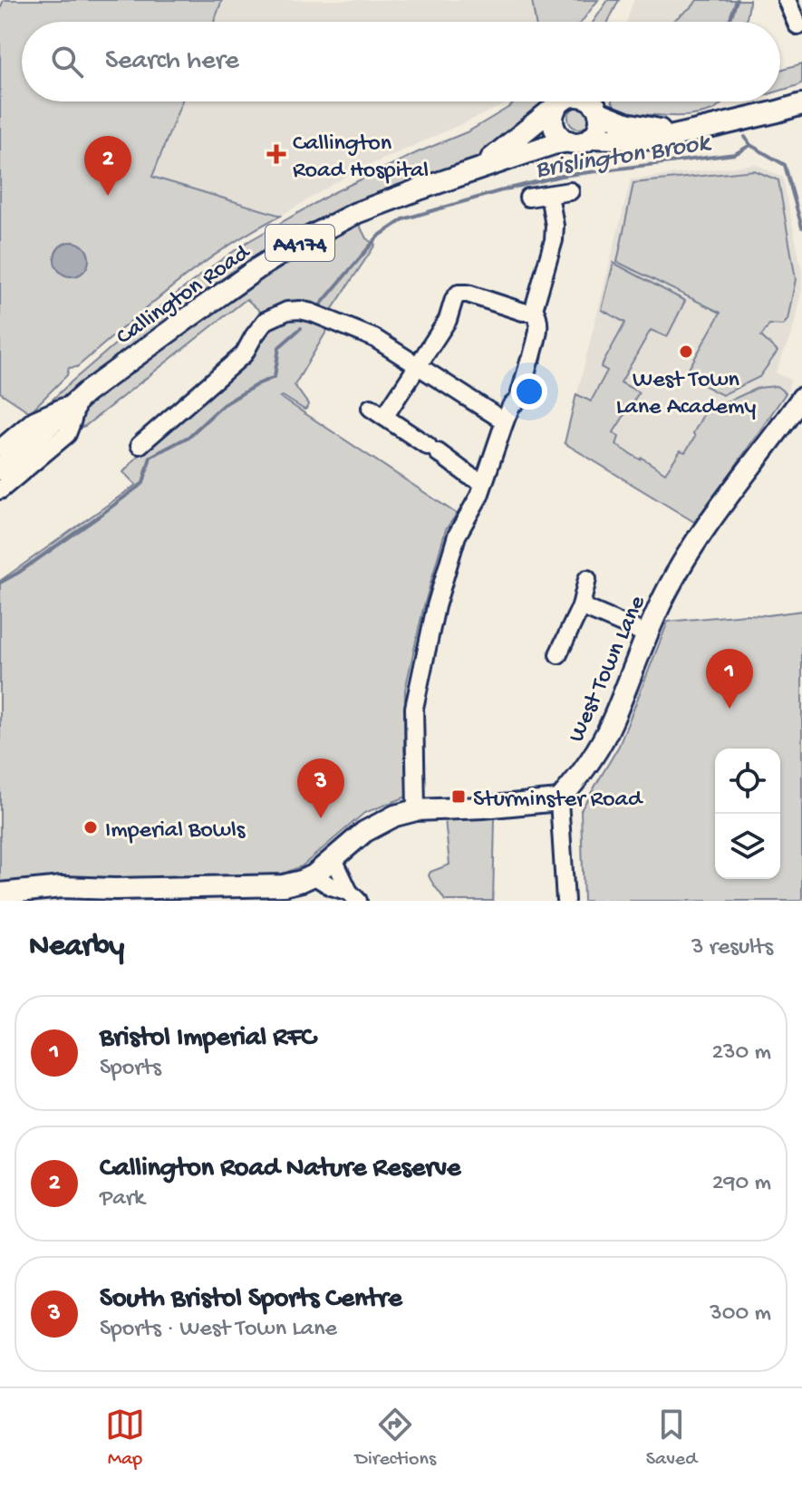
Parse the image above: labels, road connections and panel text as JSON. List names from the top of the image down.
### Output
{
  "streets": {
    "main road": ["A4174", "Callington Road", "West Town Lane"]
  },
  "crossings": [
    ["A4174", "Callington Road"]
  ],
  "water": ["Brislington Brook"],
  "places": {
    "health": ["Callington Road Hospital"],
    "other": ["West Town Lane Academy", "Imperial Bowls"],
    "transit": ["Sturminster Road"]
  },
  "page": {
    "search": "Search here",
    "pins": ["2", "1", "3"],
    "heading": ["Nearby", "3 results"],
    "list": [
      {
        "mark": "1",
        "name": "Bristol Imperial RFC",
        "note": "Sports",
        "value": "230 m"
      },
      {
        "mark": "2",
        "name": "Callington Road Nature Reserve",
        "note": "Park",
        "value": "290 m"
      },
      {
        "mark": "3",
        "name": "South Bristol Sports Centre",
        "note": "Sports · West Town Lane",
        "value": "300 m"
      }
    ],
    "nav": ["Map", "Directions", "Saved"]
  }
}
